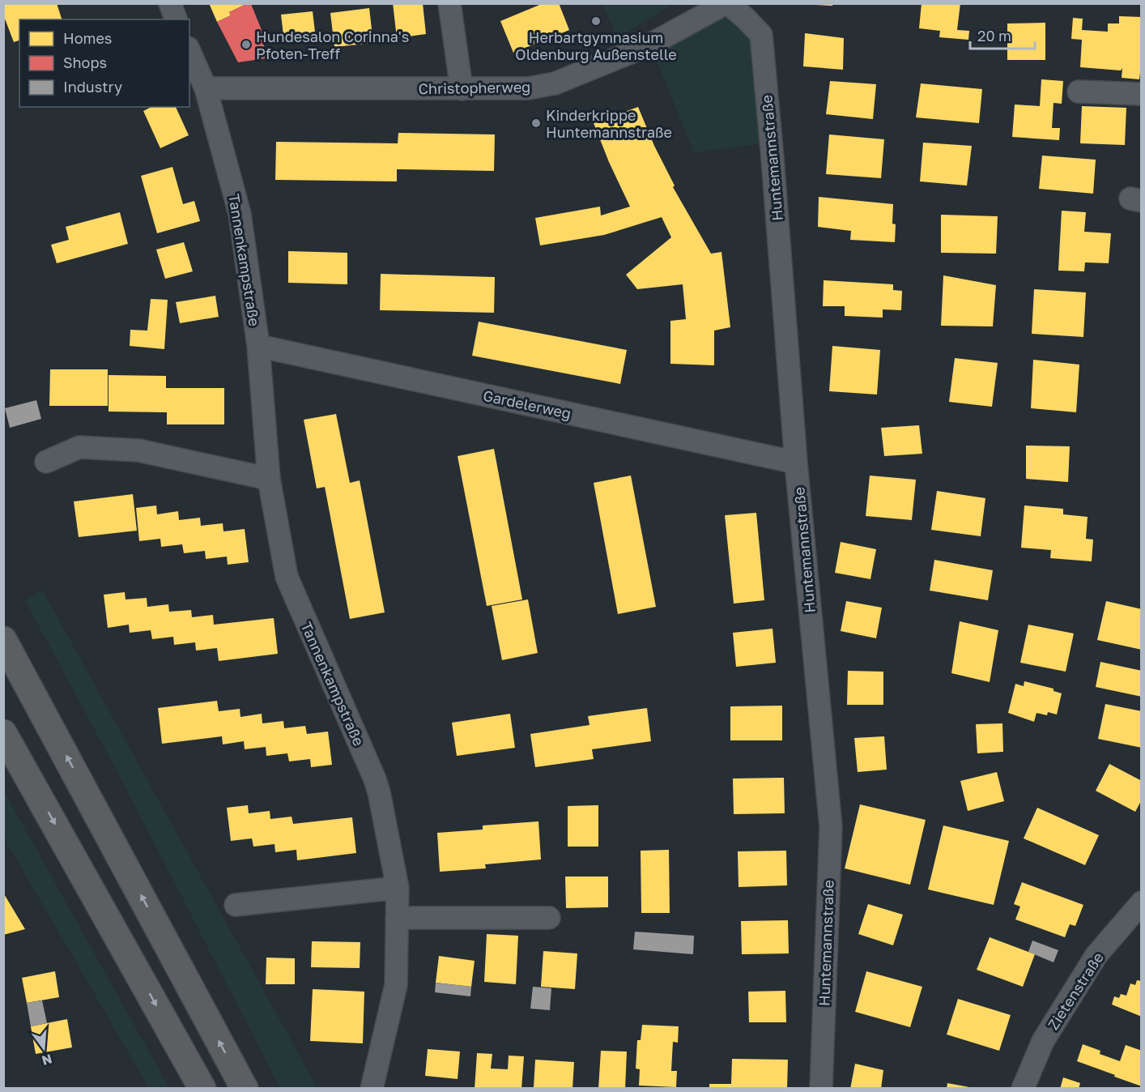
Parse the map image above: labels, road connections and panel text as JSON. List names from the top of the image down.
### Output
{
  "streets": {
    "street": [
      "Christopherweg",
      "Huntemannstraße",
      "Tannenkampstraße",
      "Gardelerweg",
      "Zietenstraße"
    ]
  },
  "crossings": [
    ["Christopherweg", "Huntemannstraße"],
    ["Christopherweg", "Tannenkampstraße"],
    ["Huntemannstraße", "Gardelerweg"],
    ["Tannenkampstraße", "Gardelerweg"]
  ],
  "places": ["Herbartgymnasium Oldenburg Außenstelle", "Hundesalon Corinna's Pfoten-Treff", "Kinderkrippe Huntemannstraße"],
  "legend": ["Homes", "Shops", "Industry"],
  "scale_bar": "20 m",
  "north": "bottom"
}
